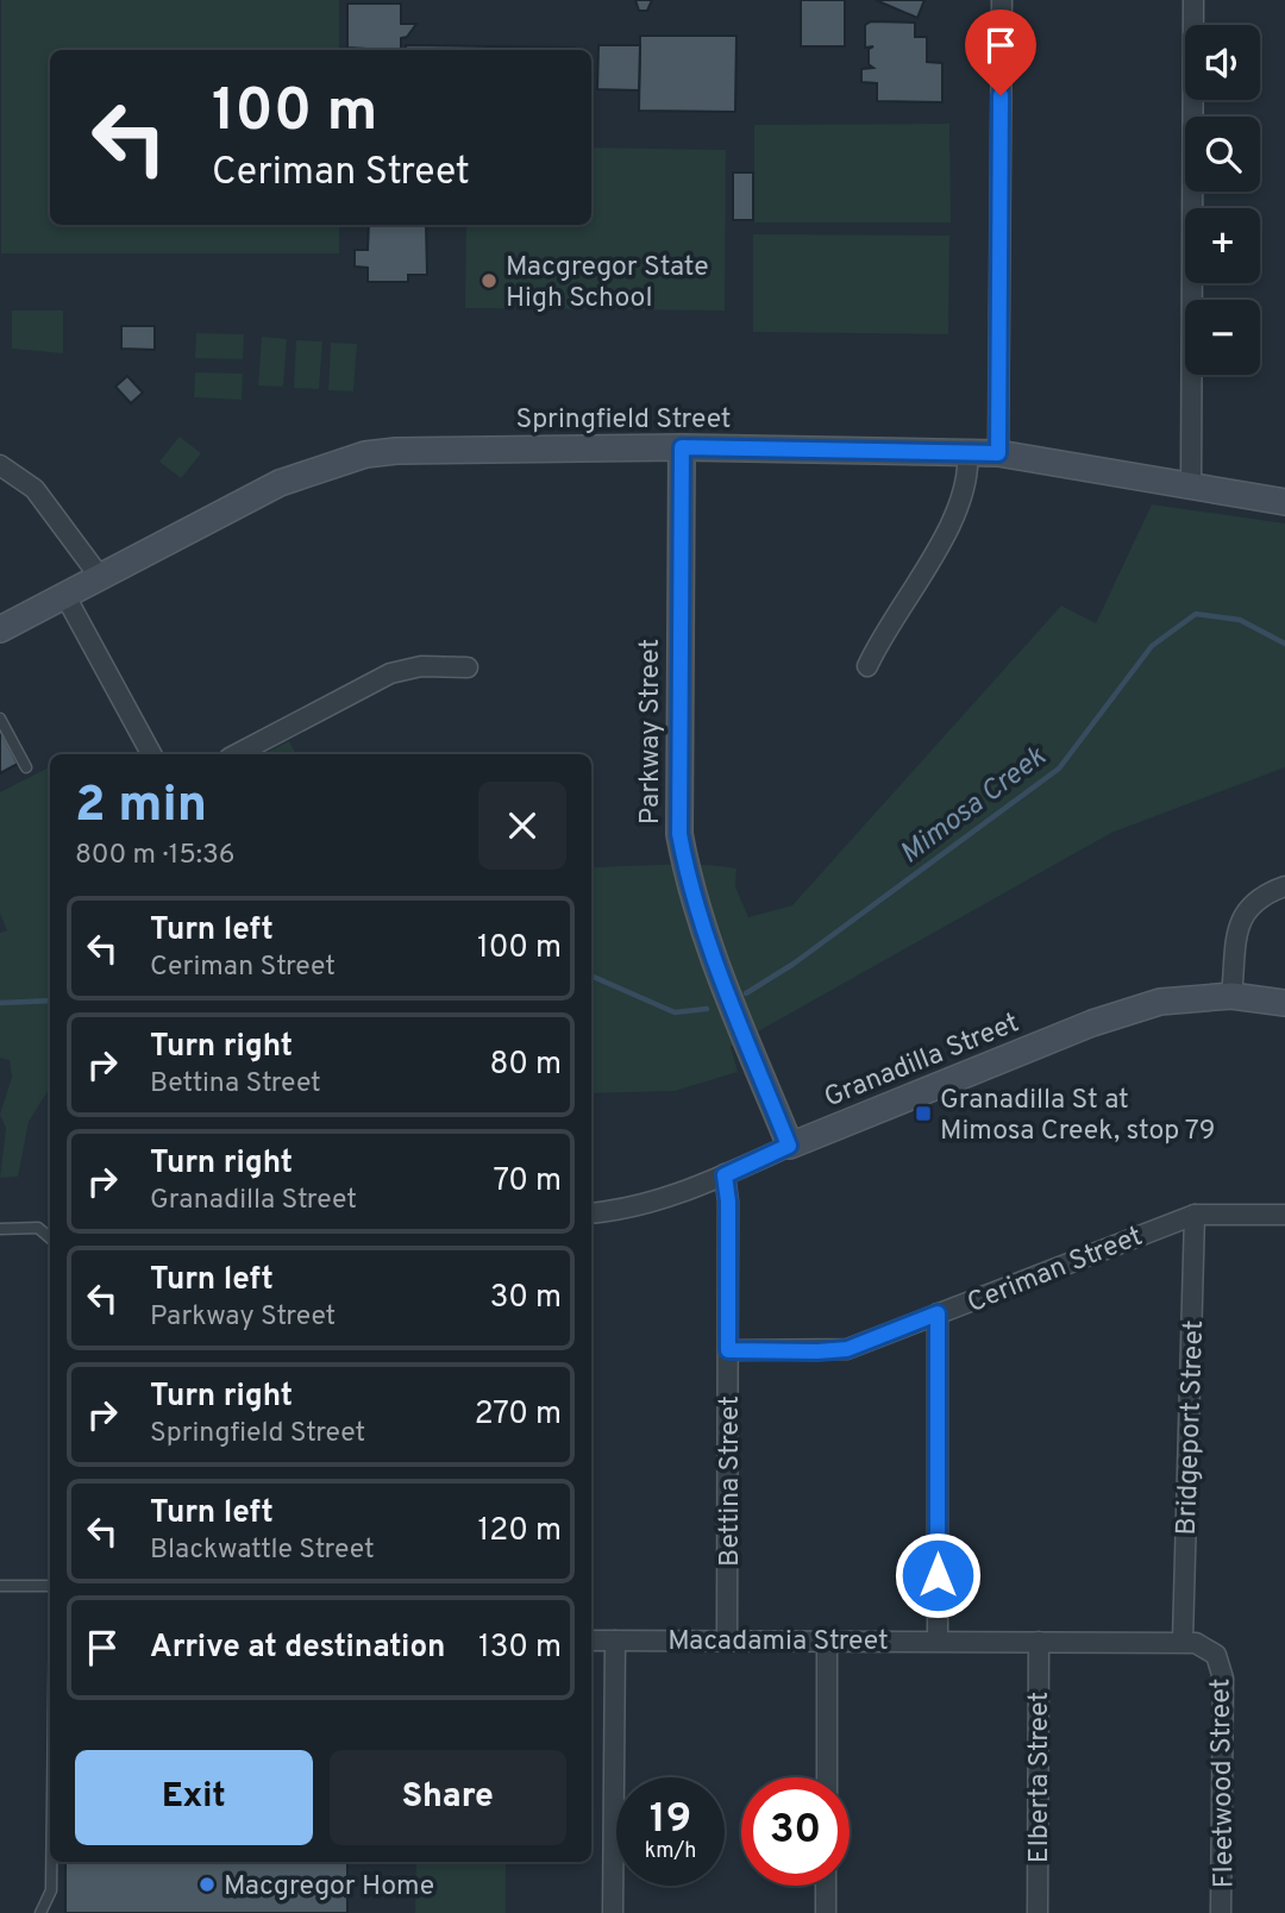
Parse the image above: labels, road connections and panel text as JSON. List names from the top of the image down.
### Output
{
  "streets": {
    "street": [
      "Springfield Street",
      "Parkway Street",
      "Granadilla Street",
      "Ceriman Street",
      "Bridgeport Street",
      "Bettina Street",
      "Macadamia Street",
      "Elberta Street",
      "Fleetwood Street"
    ]
  },
  "crossings": [
    ["Springfield Street", "Parkway Street"],
    ["Parkway Street", "Granadilla Street"],
    ["Granadilla Street", "Bettina Street"],
    ["Ceriman Street", "Bridgeport Street"],
    ["Ceriman Street", "Bettina Street"],
    ["Bridgeport Street", "Macadamia Street"],
    ["Bettina Street", "Macadamia Street"],
    ["Macadamia Street", "Elberta Street"],
    ["Macadamia Street", "Fleetwood Street"]
  ],
  "water": ["Mimosa Creek"],
  "places": {
    "other": ["Macgregor State High School", "Macgregor Home"],
    "transit": ["Granadilla St at Mimosa Creek, stop 79"]
  },
  "page": {
    "map_buttons": ["+", "−"],
    "turn": ["100 m", "Ceriman Street"],
    "heading": ["2 min", "800 m · 15:36"],
    "list": [
      {
        "name": "Turn left",
        "note": "Ceriman Street",
        "value": "100 m"
      },
      {
        "name": "Turn right",
        "note": "Bettina Street",
        "value": "80 m"
      },
      {
        "name": "Turn right",
        "note": "Granadilla Street",
        "value": "70 m"
      },
      {
        "name": "Turn left",
        "note": "Parkway Street",
        "value": "30 m"
      },
      {
        "name": "Turn right",
        "note": "Springfield Street",
        "value": "270 m"
      },
      {
        "name": "Turn left",
        "note": "Blackwattle Street",
        "value": "120 m"
      },
      {
        "name": "Arrive at destination",
        "value": "130 m"
      }
    ],
    "buttons": ["Exit", "Share"],
    "speed": "19 km/h",
    "limit": "30"
  }
}
